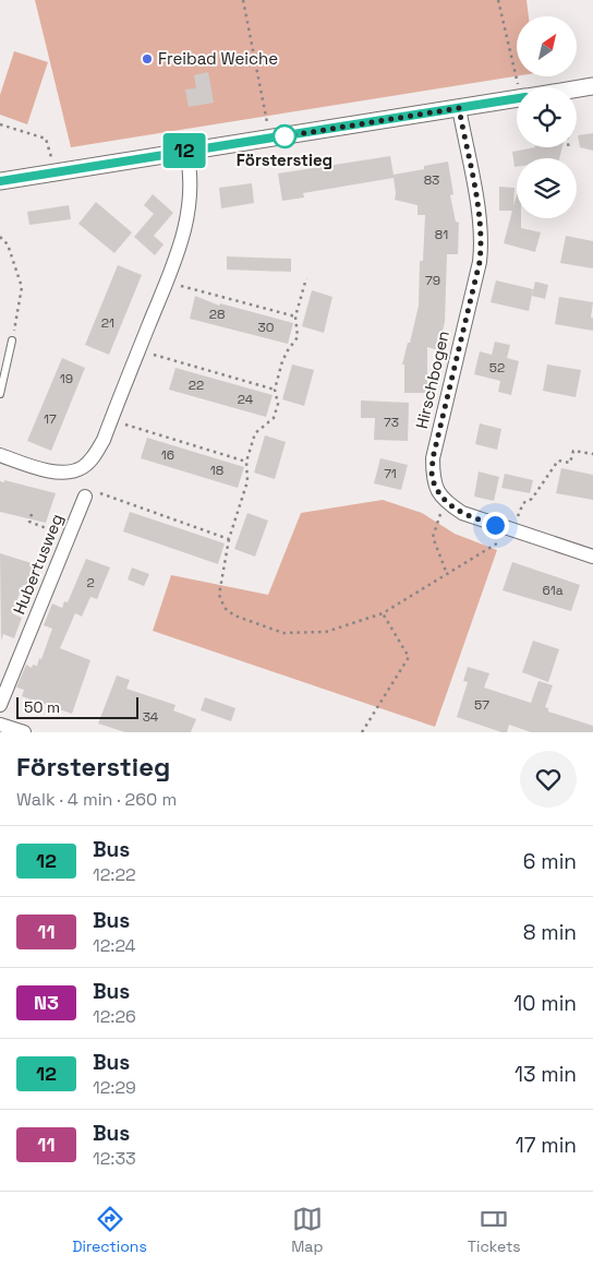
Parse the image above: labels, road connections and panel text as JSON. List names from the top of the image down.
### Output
{
  "streets": {
    "street": ["Hirschbogen", "Hubertusweg"]
  },
  "places": ["Freibad Weiche", "Försterstieg"],
  "lines": ["bus line 12"],
  "house_numbers": [
    "83",
    "81",
    "79",
    "28",
    "21",
    "30",
    "52",
    "19",
    "22",
    "24",
    "17",
    "73",
    "16",
    "18",
    "71",
    "2",
    "61a",
    "57",
    "34"
  ],
  "scale_bar": "50 m",
  "north": "top right",
  "page": {
    "on_map": "12",
    "scale": "50 m",
    "heading": ["Försterstieg", "Walk · 4 min · 260 m"],
    "list": [
      {
        "mark": "12",
        "name": "Bus",
        "note": "12:22",
        "value": "6 min"
      },
      {
        "mark": "11",
        "name": "Bus",
        "note": "12:24",
        "value": "8 min"
      },
      {
        "mark": "N3",
        "name": "Bus",
        "note": "12:26",
        "value": "10 min"
      },
      {
        "mark": "12",
        "name": "Bus",
        "note": "12:29",
        "value": "13 min"
      },
      {
        "mark": "11",
        "name": "Bus",
        "note": "12:33",
        "value": "17 min"
      }
    ],
    "tabs": ["Directions", "Map", "Tickets"]
  }
}
